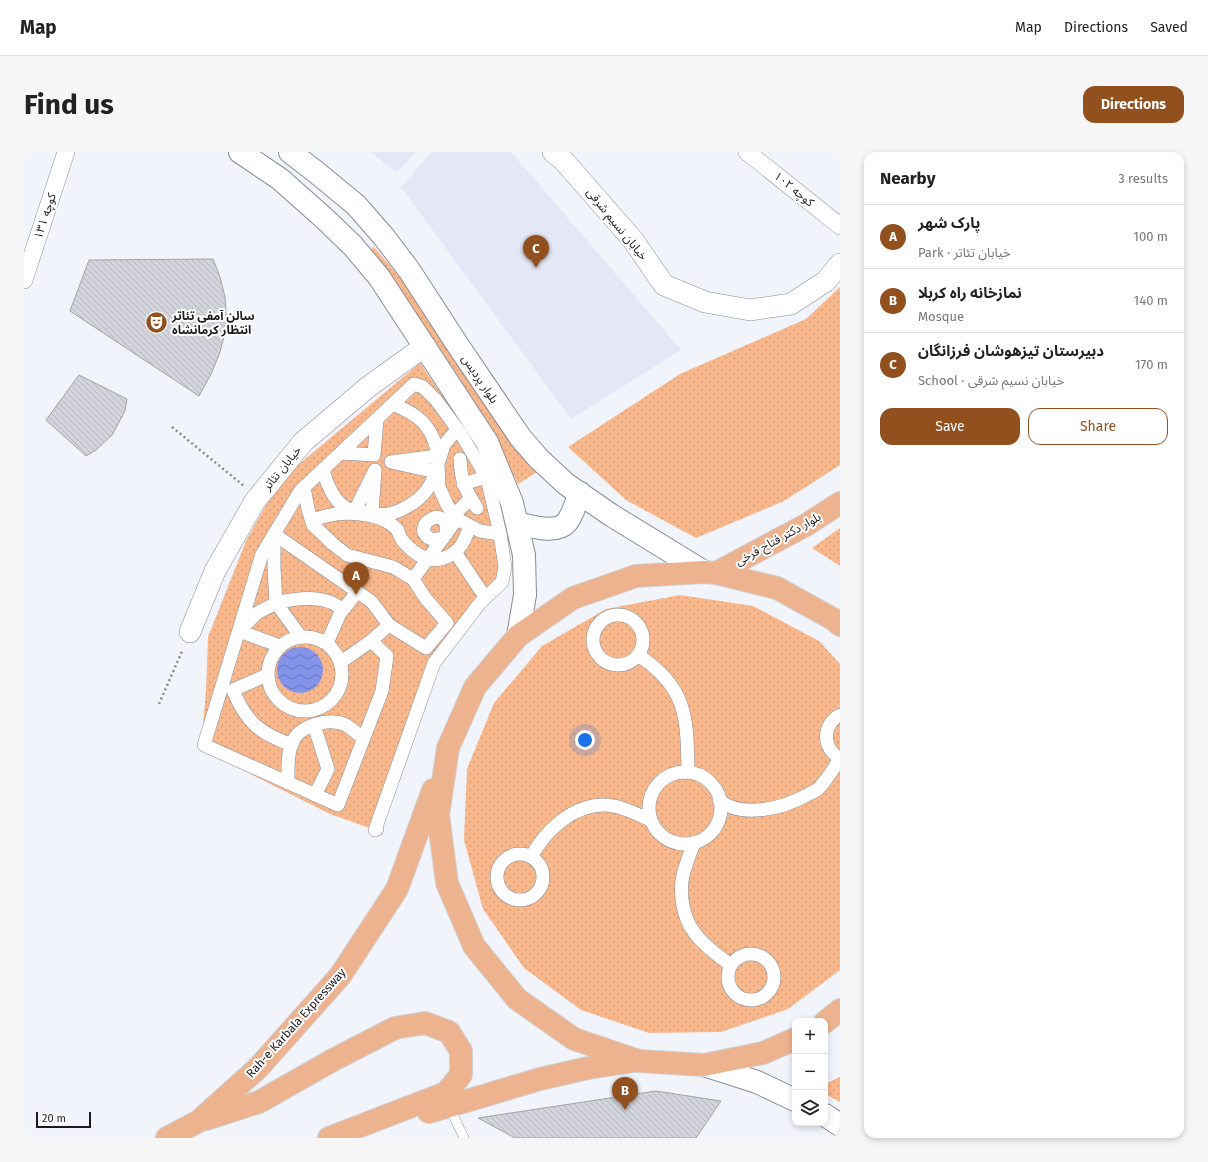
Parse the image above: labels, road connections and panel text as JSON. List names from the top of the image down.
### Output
{
  "streets": {
    "highway": ["بلوار دکتر فتاح فرخی", "Rah-e Karbala Expressway"],
    "main road": ["بلوار پردیس"],
    "street": [
      "کوچه ۱۰۲",
      "کوچه ۱۳۱",
      "خیابان نسیم شرقی",
      "خیابان تئاتر"
    ]
  },
  "crossings": [
    ["بلوار پردیس", "بلوار دکتر فتاح فرخی"]
  ],
  "places": {
    "theatre": ["سالن آمفی تئاتر انتظار کرمانشاه"]
  },
  "scale_bar": "20 m",
  "page": {
    "header": "Map",
    "nav": ["Map", "Directions", "Saved"],
    "buttons": [
      "Directions",
      ["Save", "Share"]
    ],
    "title": "Find us",
    "heading": ["Nearby", "3 results"],
    "list": [
      {
        "mark": "A",
        "name": "پارک شهر",
        "note": "Park · خیابان تئاتر",
        "value": "100 m"
      },
      {
        "mark": "B",
        "name": "نمازخانه راه کربلا",
        "note": "Mosque",
        "value": "140 m"
      },
      {
        "mark": "C",
        "name": "دبیرستان تیزهوشان فرزانگان",
        "note": "School · خیابان نسیم شرقی",
        "value": "170 m"
      }
    ],
    "pins": ["C", "A", "B"],
    "map_buttons": ["+", "−"],
    "scale": "20 m"
  }
}
